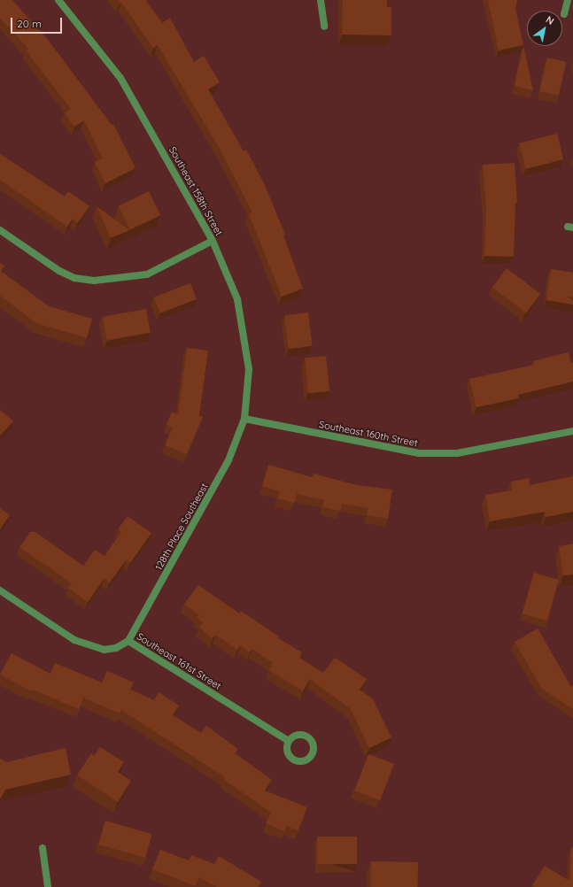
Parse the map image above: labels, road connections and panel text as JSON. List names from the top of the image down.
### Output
{
  "streets": {
    "street": [
      "Southeast 158th Street",
      "Southeast 160th Street",
      "128th Place Southeast",
      "Southeast 161st Street"
    ]
  },
  "crossings": [
    ["Southeast 158th Street", "Southeast 160th Street"],
    ["Southeast 158th Street", "128th Place Southeast"],
    ["Southeast 160th Street", "128th Place Southeast"],
    ["128th Place Southeast", "Southeast 161st Street"]
  ],
  "scale_bar": "20 m",
  "north": "top right"
}
